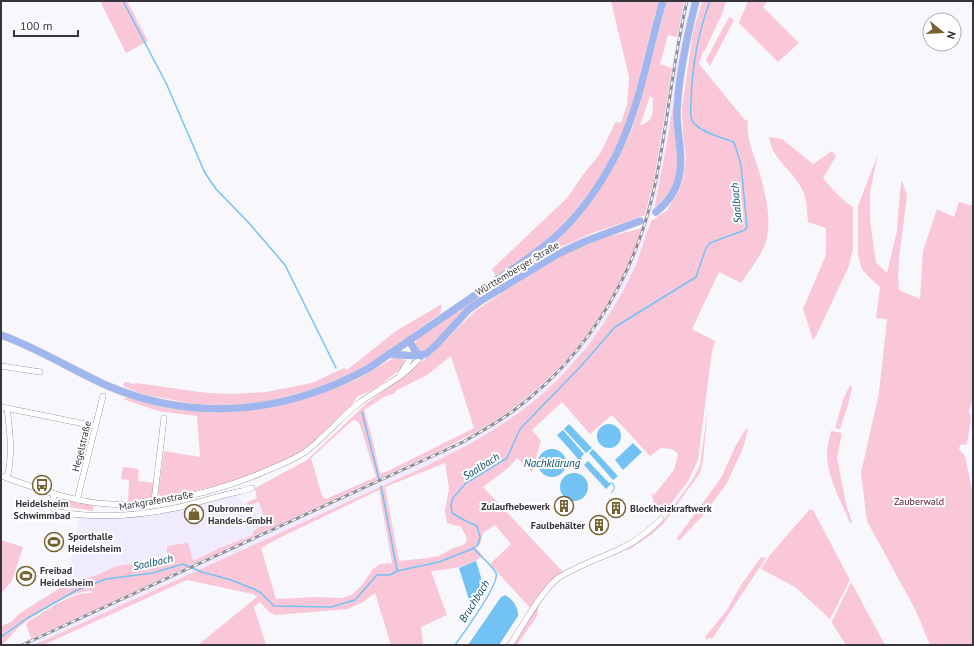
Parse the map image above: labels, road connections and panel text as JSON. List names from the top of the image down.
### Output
{
  "streets": {
    "main road": ["Württemberger Straße"],
    "street": ["Hegelstraße", "Markgrafenstraße"]
  },
  "crossings": [
    ["Württemberger Straße", "Markgrafenstraße"],
    ["Hegelstraße", "Markgrafenstraße"]
  ],
  "water": ["Saalbach", "Nachklärung", "Bruchbach"],
  "parks": ["Zauberwald"],
  "places": {
    "bus stop": ["Heidelsheim Schwimmbad"],
    "building": ["Zulaufhebewerk", "Blockheizkraftwerk", "Faulbehälter"],
    "shop": ["Dubronner Handels-GmbH"],
    "sports": ["Sporthalle Heidelsheim", "Freibad Heidelsheim"]
  },
  "scale_bar": "100 m",
  "north": "right"
}
